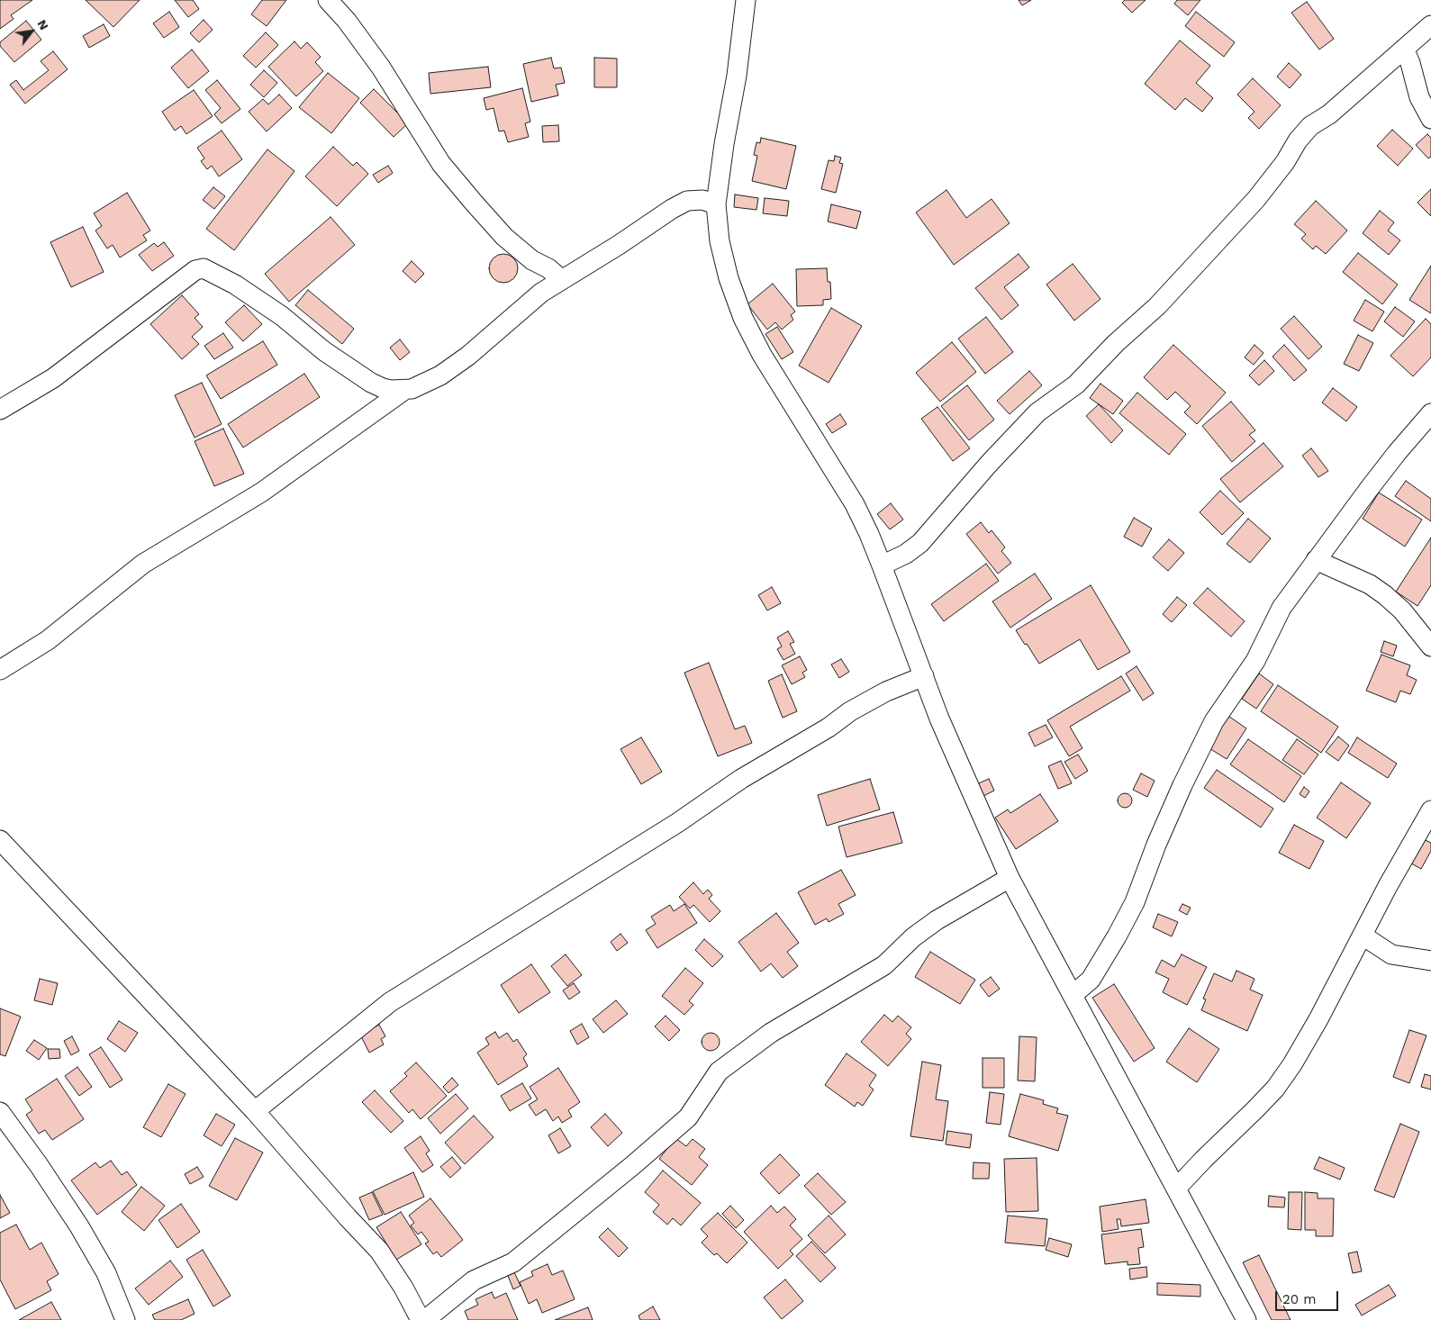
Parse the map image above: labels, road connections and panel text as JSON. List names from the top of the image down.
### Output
{
  "scale_bar": "20 m",
  "north": "top right"
}
